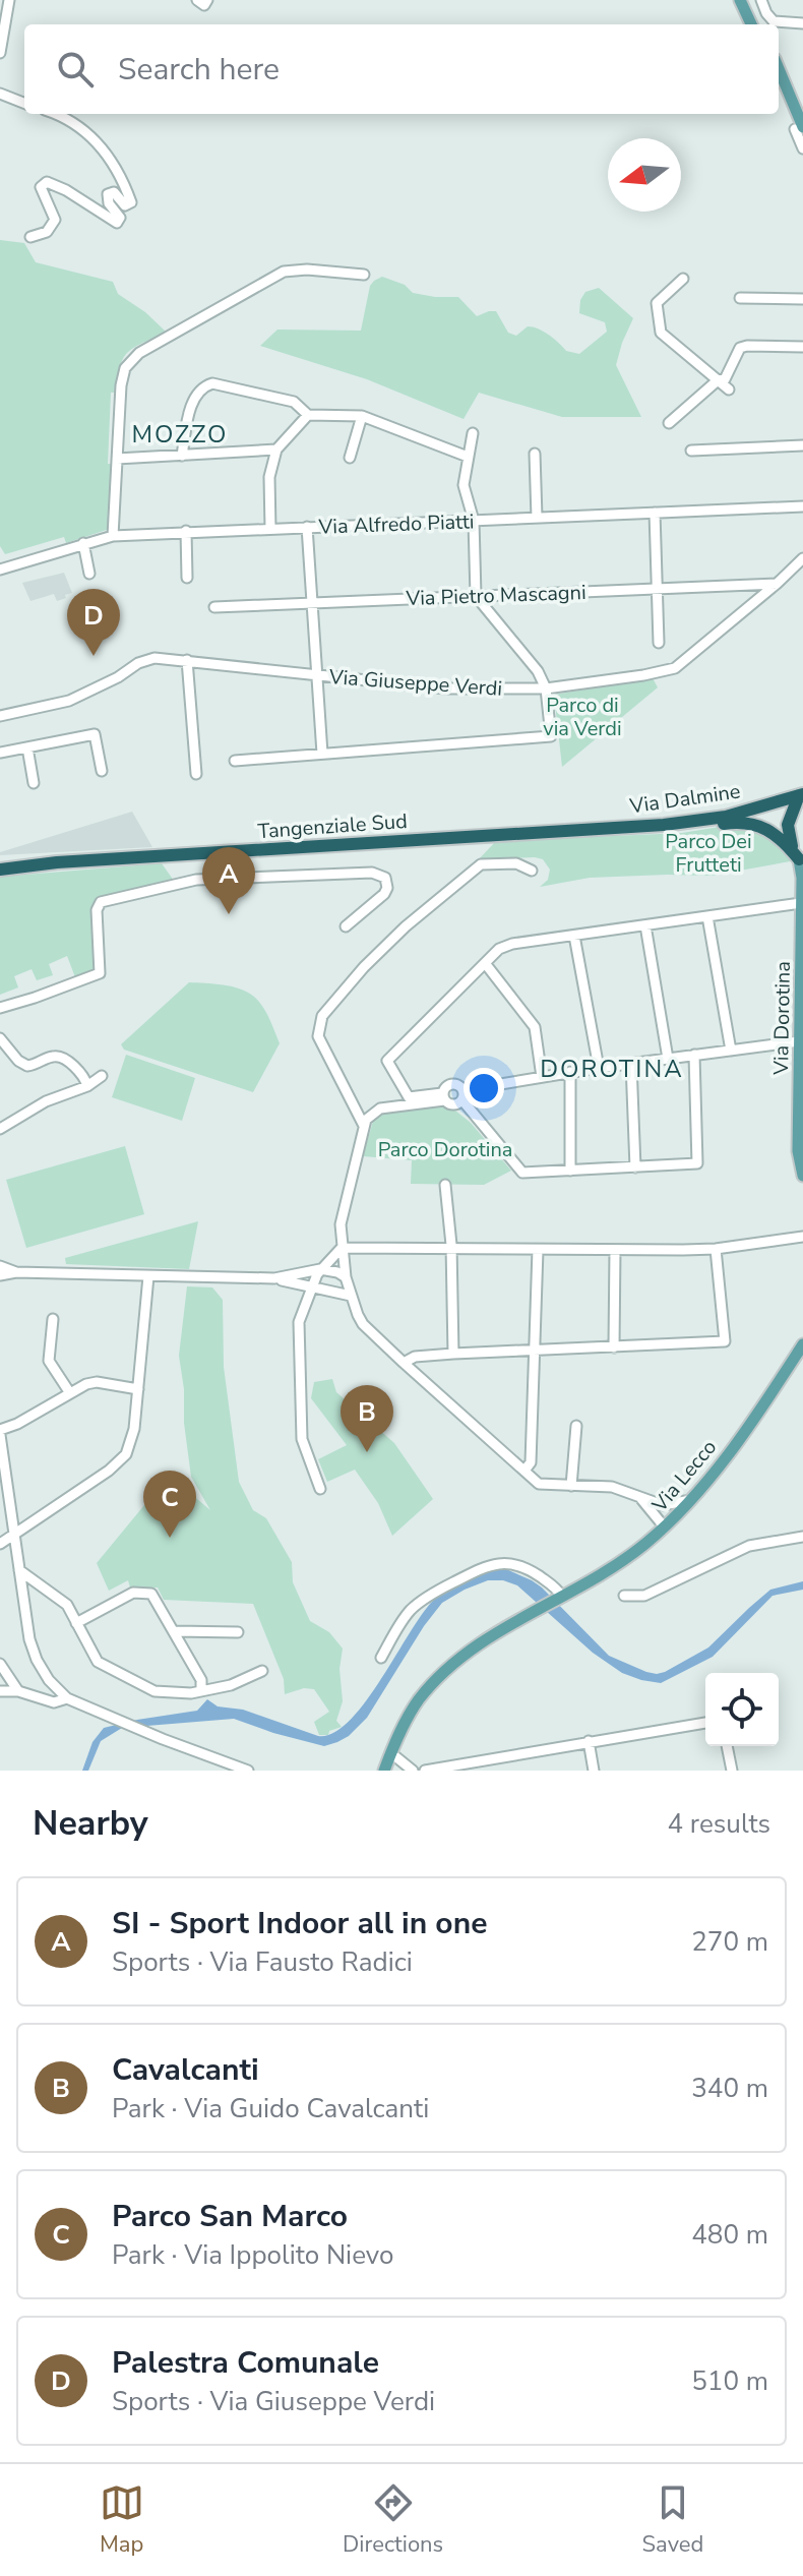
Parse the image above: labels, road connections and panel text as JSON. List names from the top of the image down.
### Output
{
  "streets": {
    "highway": ["Via Dalmine", "Tangenziale Sud"],
    "main road": ["Via Dorotina", "Via Lecco"],
    "street": ["Via Alfredo Piatti", "Via Pietro Mascagni", "Via Giuseppe Verdi"]
  },
  "crossings": [
    ["Via Pietro Mascagni", "Via Giuseppe Verdi"],
    ["Via Dalmine", "Tangenziale Sud"]
  ],
  "districts": ["MOZZO", "DOROTINA"],
  "parks": ["Parco di via Verdi", "Parco Dei Frutteti", "Parco Dorotina"],
  "north": "left",
  "page": {
    "search": "Search here",
    "pins": [
      "D",
      "A",
      "B",
      "C"
    ],
    "heading": ["Nearby", "4 results"],
    "list": [
      {
        "mark": "A",
        "name": "SI - Sport Indoor all in one",
        "note": "Sports · Via Fausto Radici",
        "value": "270 m"
      },
      {
        "mark": "B",
        "name": "Cavalcanti",
        "note": "Park · Via Guido Cavalcanti",
        "value": "340 m"
      },
      {
        "mark": "C",
        "name": "Parco San Marco",
        "note": "Park · Via Ippolito Nievo",
        "value": "480 m"
      },
      {
        "mark": "D",
        "name": "Palestra Comunale",
        "note": "Sports · Via Giuseppe Verdi",
        "value": "510 m"
      }
    ],
    "nav": ["Map", "Directions", "Saved"]
  }
}
